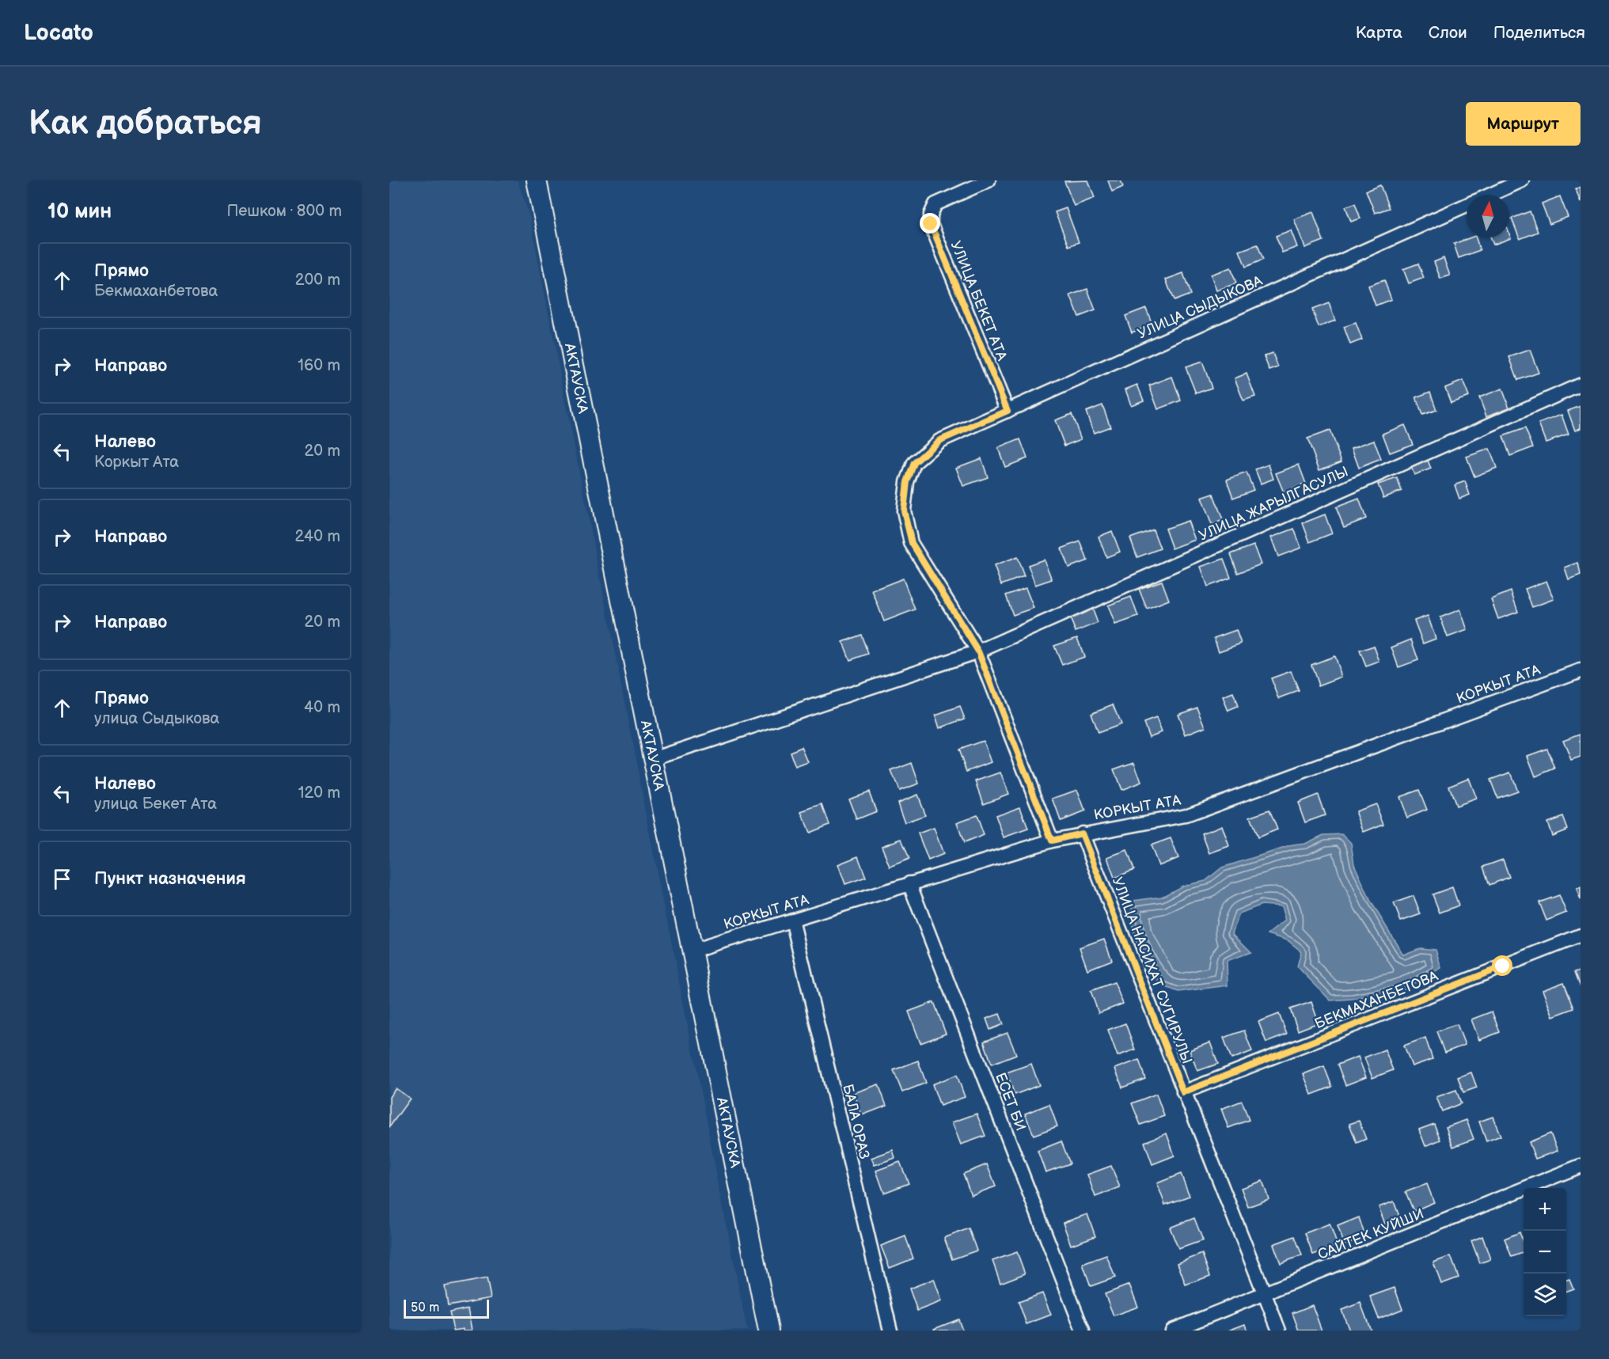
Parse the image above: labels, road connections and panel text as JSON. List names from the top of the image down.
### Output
{
  "streets": {
    "main road": ["АКТАУСКА"],
    "street": [
      "УЛИЦА БЕКЕТ АТА",
      "УЛИЦА СЫДЫКОВА",
      "УЛИЦА ЖАРЫЛГАСУЛЫ",
      "КОРКЫТ АТА",
      "УЛИЦА НАСИХАТ СУГИРУЛЫ",
      "БЕКМАХАНБЕТОВА",
      "ЕСЕТ БИ",
      "БАЛА ОРАЗ",
      "САЙТЕК КУЙШИ"
    ]
  },
  "crossings": [
    ["УЛИЦА БЕКЕТ АТА", "УЛИЦА СЫДЫКОВА"],
    ["УЛИЦА СЫДЫКОВА", "УЛИЦА ЖАРЫЛГАСУЛЫ"],
    ["УЛИЦА СЫДЫКОВА", "КОРКЫТ АТА"],
    ["АКТАУСКА", "УЛИЦА ЖАРЫЛГАСУЛЫ"],
    ["АКТАУСКА", "КОРКЫТ АТА"],
    ["КОРКЫТ АТА", "УЛИЦА НАСИХАТ СУГИРУЛЫ"],
    ["КОРКЫТ АТА", "ЕСЕТ БИ"],
    ["КОРКЫТ АТА", "БАЛА ОРАЗ"],
    ["УЛИЦА НАСИХАТ СУГИРУЛЫ", "БЕКМАХАНБЕТОВА"],
    ["УЛИЦА НАСИХАТ СУГИРУЛЫ", "САЙТЕК КУЙШИ"]
  ],
  "scale_bar": "50 m",
  "north": "top",
  "page": {
    "header": "Locato",
    "nav": ["Карта", "Слои", "Поделиться"],
    "buttons": "Маршрут",
    "title": "Как добраться",
    "heading": ["10 мин", "Пешком · 800 m"],
    "list": [
      ["Прямо", "Бекмаханбетова", "200 m"],
      ["Направо", "160 m"],
      ["Налево", "Коркыт Ата", "20 m"],
      ["Направо", "240 m"],
      ["Направо", "20 m"],
      ["Прямо", "улица Сыдыкова", "40 m"],
      ["Налево", "улица Бекет Ата", "120 m"],
      "Пункт назначения"
    ],
    "map_buttons": ["+", "−"],
    "scale": "50 m"
  }
}
